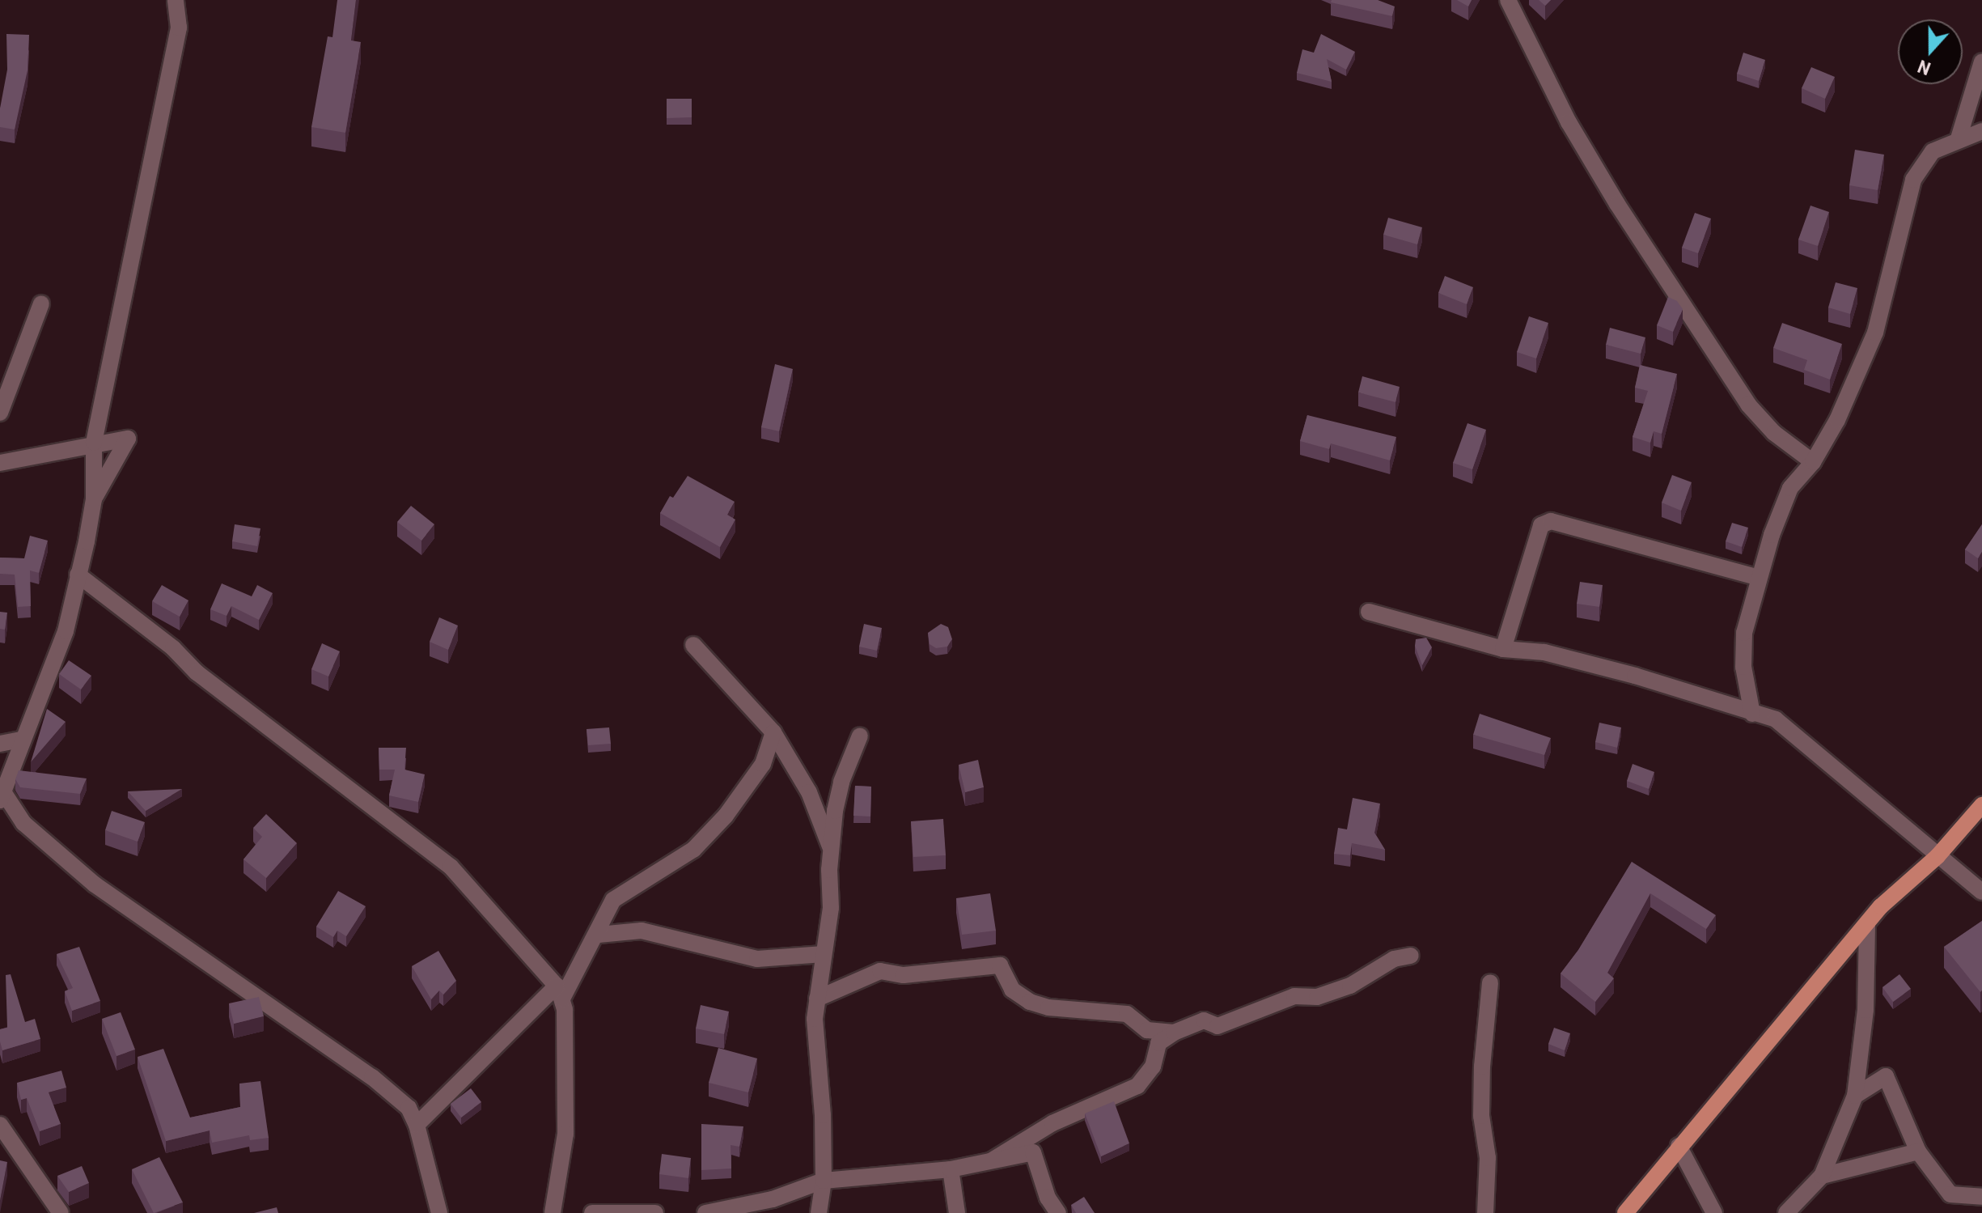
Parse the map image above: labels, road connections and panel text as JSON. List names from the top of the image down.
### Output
{
  "north": "bottom"
}
